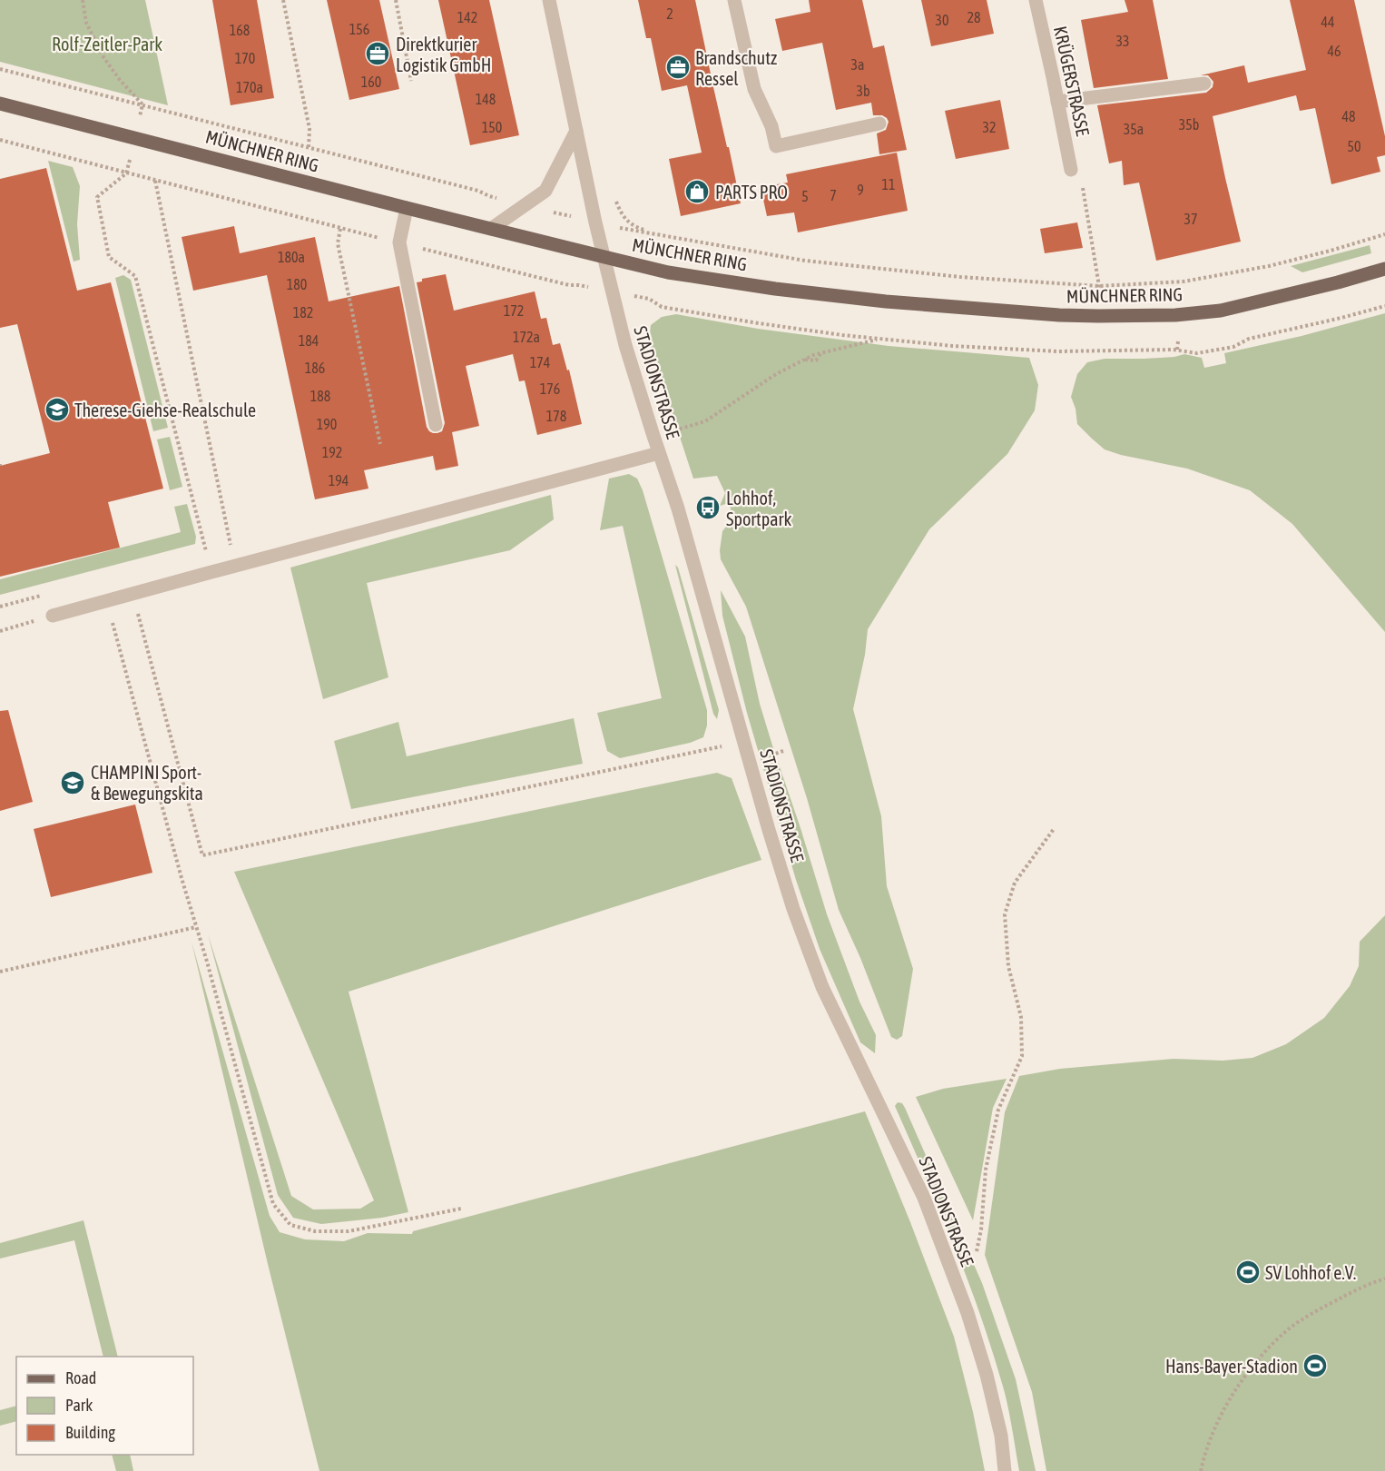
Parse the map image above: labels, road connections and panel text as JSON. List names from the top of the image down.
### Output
{
  "streets": {
    "main road": ["MÜNCHNER RING"],
    "street": ["KRÜGERSTRASSE", "STADIONSTRASSE"]
  },
  "crossings": [
    ["MÜNCHNER RING", "STADIONSTRASSE"]
  ],
  "parks": ["Rolf-Zeitler-Park"],
  "places": {
    "office": ["Direktkurier Logistik GmbH", "Brandschutz Ressel"],
    "shop": ["PARTS PRO"],
    "school or university": ["Therese-Giehse-Realschule", "CHAMPINI Sport- & Bewegungskita"],
    "bus stop": ["Lohhof, Sportpark"],
    "sports": ["SV Lohhof e.V.", "Hans-Bayer-Stadion"]
  },
  "house_numbers": [
    "2",
    "142",
    "28",
    "30",
    "44",
    "156",
    "168",
    "33",
    "46",
    "170",
    "3a",
    "160",
    "170a",
    "3b",
    "148",
    "48",
    "35b",
    "150",
    "32",
    "35a",
    "50",
    "11",
    "9",
    "7",
    "5",
    "37",
    "180a",
    "180",
    "172",
    "182",
    "172a",
    "184",
    "174",
    "186",
    "176",
    "188",
    "178",
    "190",
    "192",
    "194"
  ],
  "legend": ["Road", "Park", "Building"]
}
